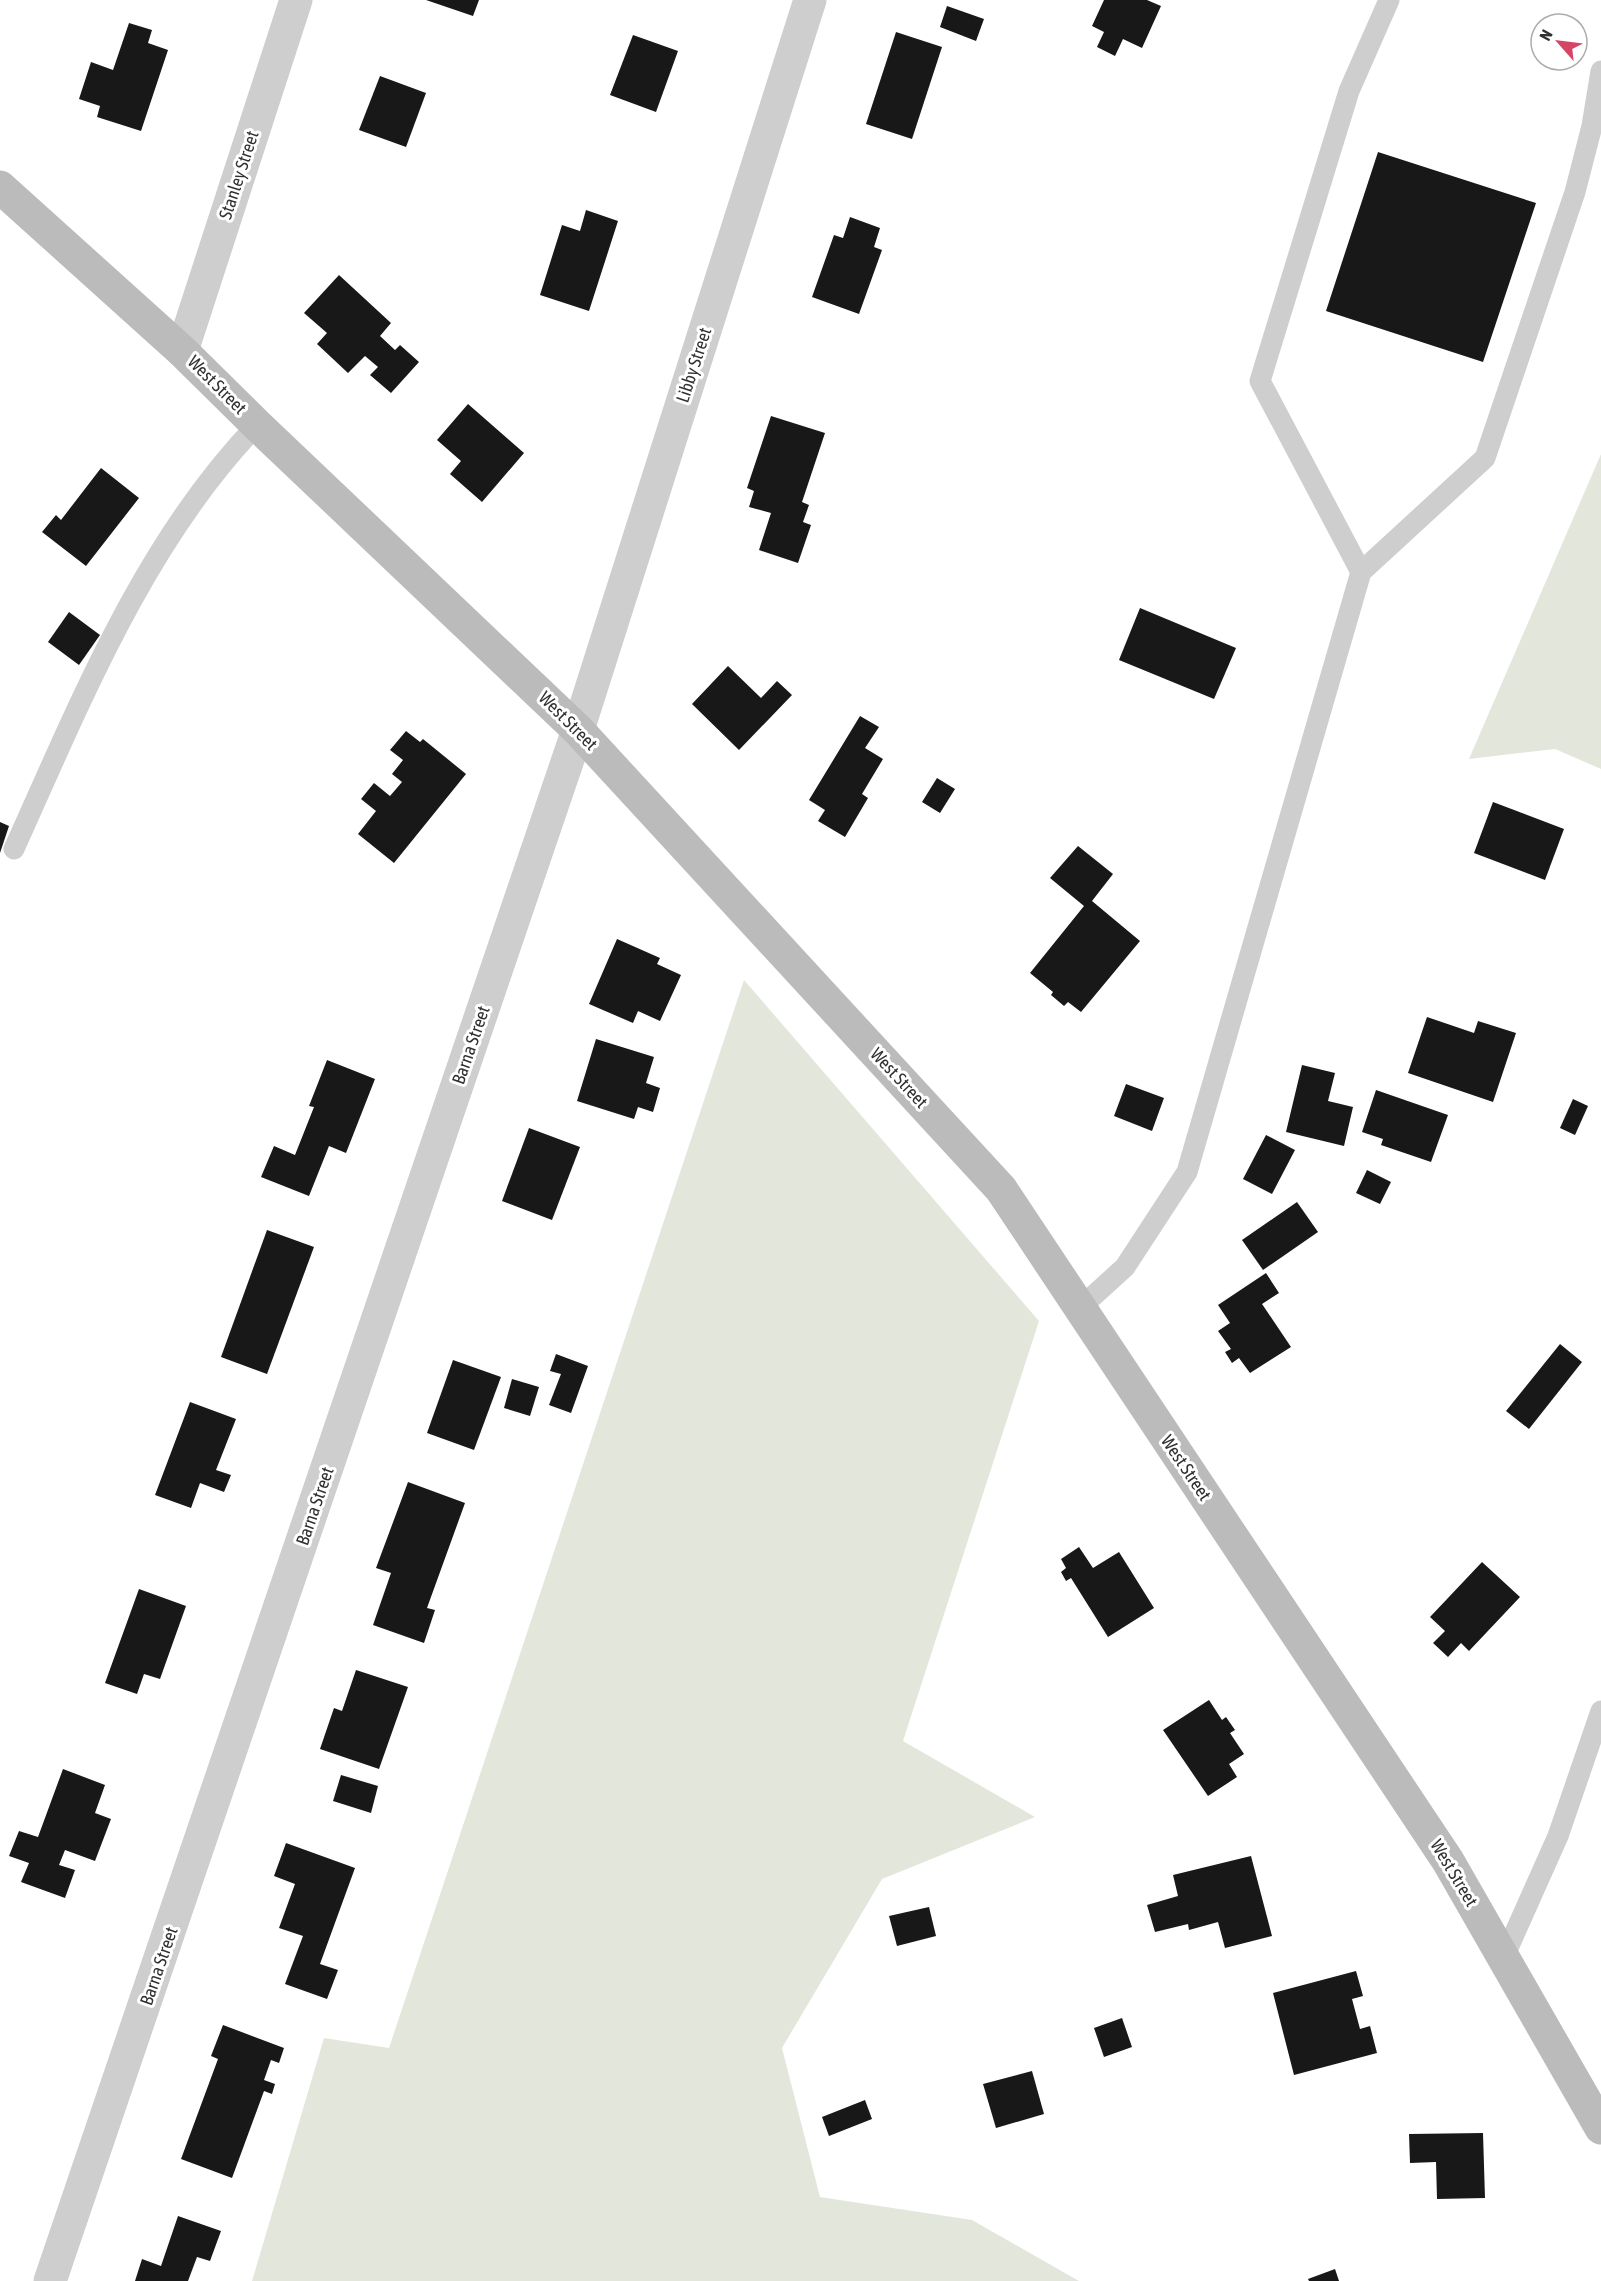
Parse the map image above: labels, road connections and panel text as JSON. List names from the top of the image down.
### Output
{
  "streets": {
    "main road": ["West Street"],
    "street": ["Stanley Street", "Libby Street", "Barna Street"]
  },
  "crossings": [
    ["Stanley Street", "West Street"],
    ["Libby Street", "West Street"],
    ["Libby Street", "Barna Street"],
    ["West Street", "Barna Street"]
  ],
  "north": "top left"
}
